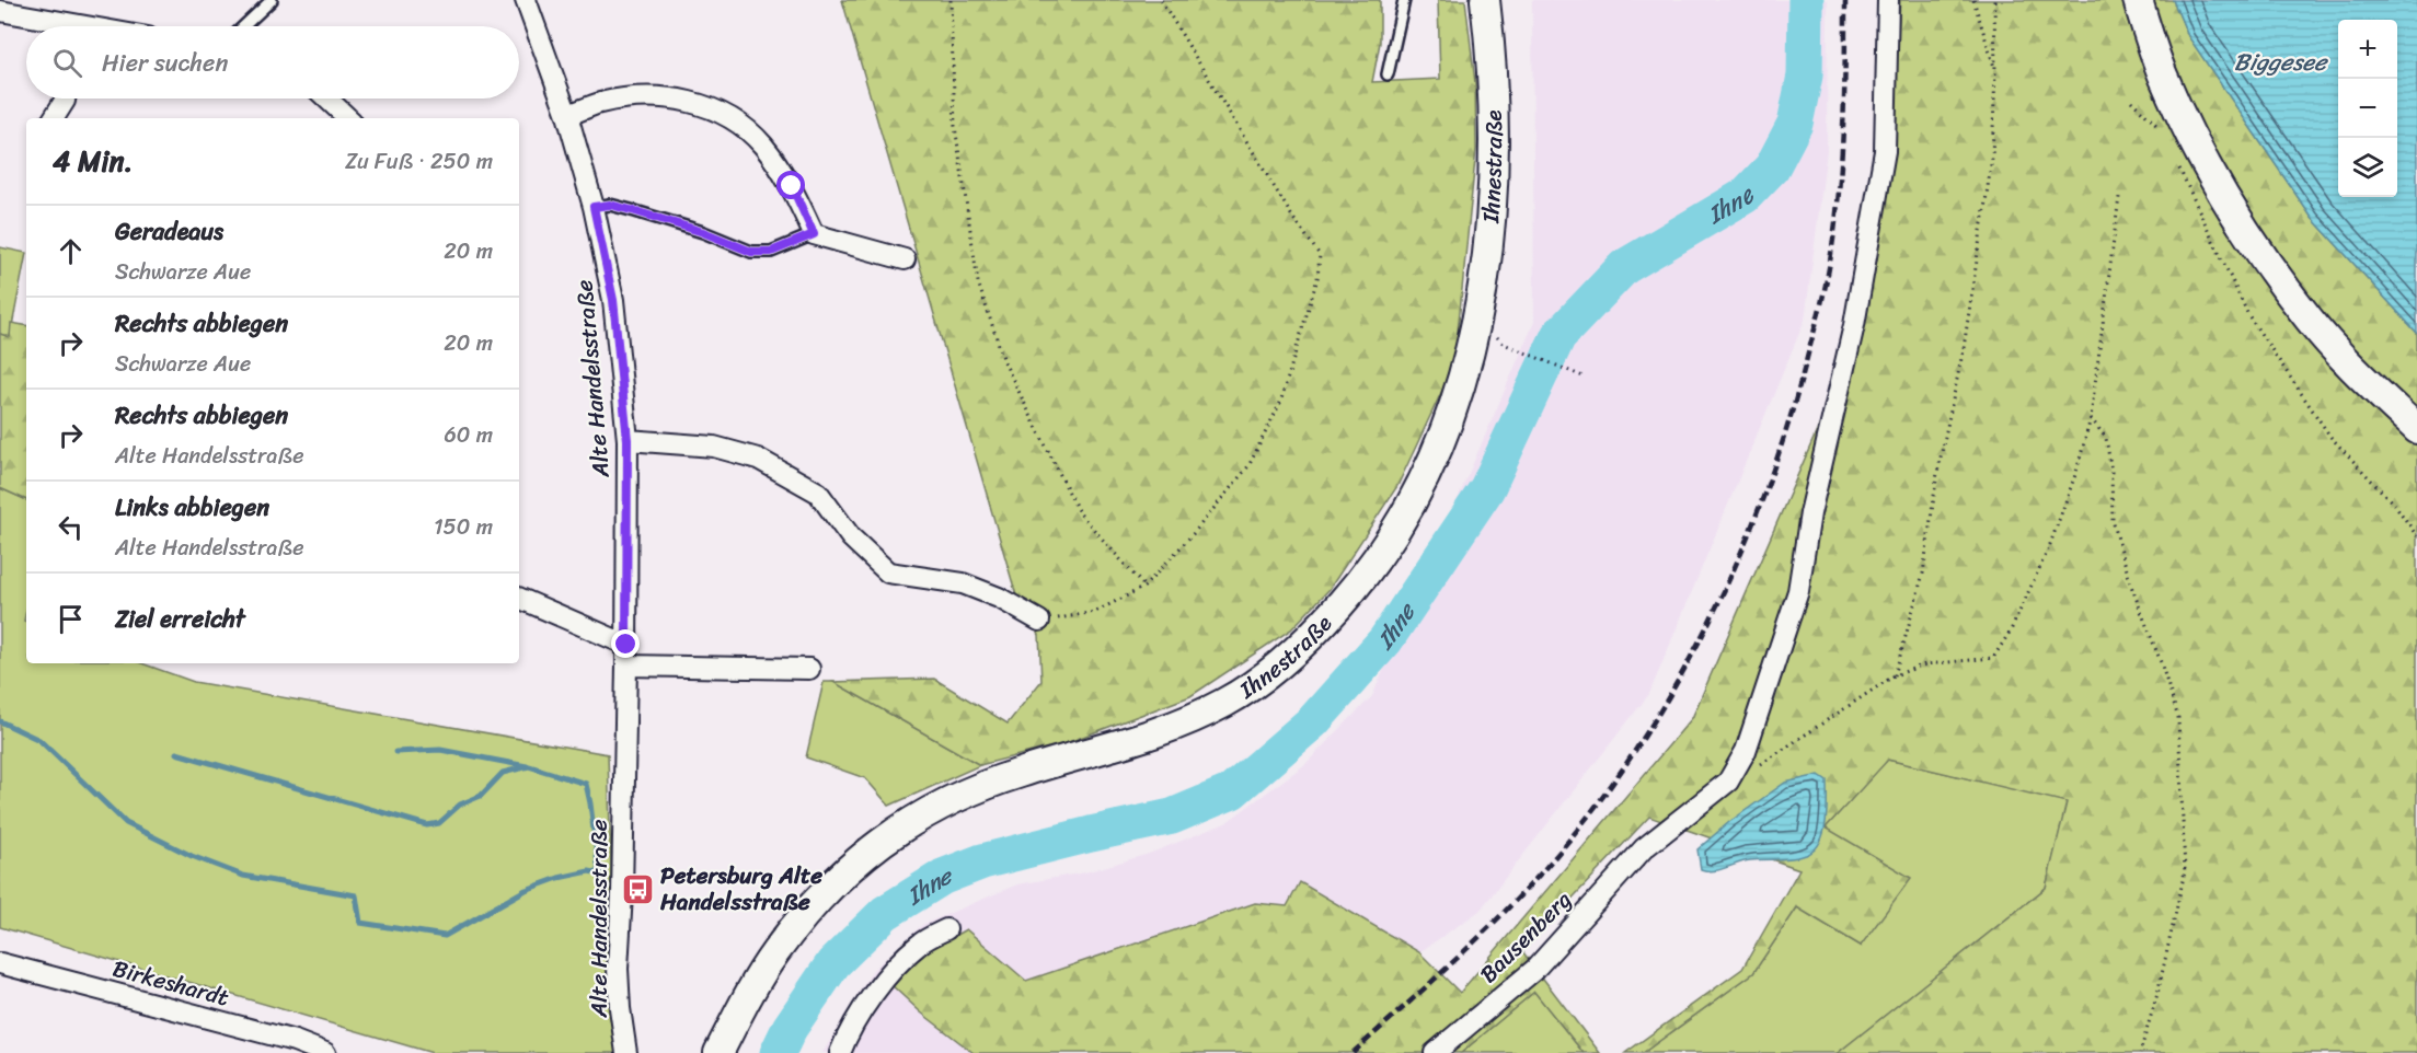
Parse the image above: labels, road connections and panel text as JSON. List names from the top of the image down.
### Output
{
  "streets": {
    "main road": ["Ihnestraße"],
    "street": ["Alte Handelsstraße", "Bausenberg", "Birkeshardt"]
  },
  "water": ["Biggesee", "Ihne"],
  "places": {
    "bus stop": ["Petersburg Alte Handelsstraße"]
  },
  "page": {
    "map_buttons": ["+", "−"],
    "search": "Hier suchen",
    "heading": ["4 Min.", "Zu Fuß · 250 m"],
    "list": [
      ["Geradeaus", "Schwarze Aue", "20 m"],
      ["Rechts abbiegen", "Schwarze Aue", "20 m"],
      ["Rechts abbiegen", "Alte Handelsstraße", "60 m"],
      ["Links abbiegen", "Alte Handelsstraße", "150 m"],
      "Ziel erreicht"
    ]
  }
}
